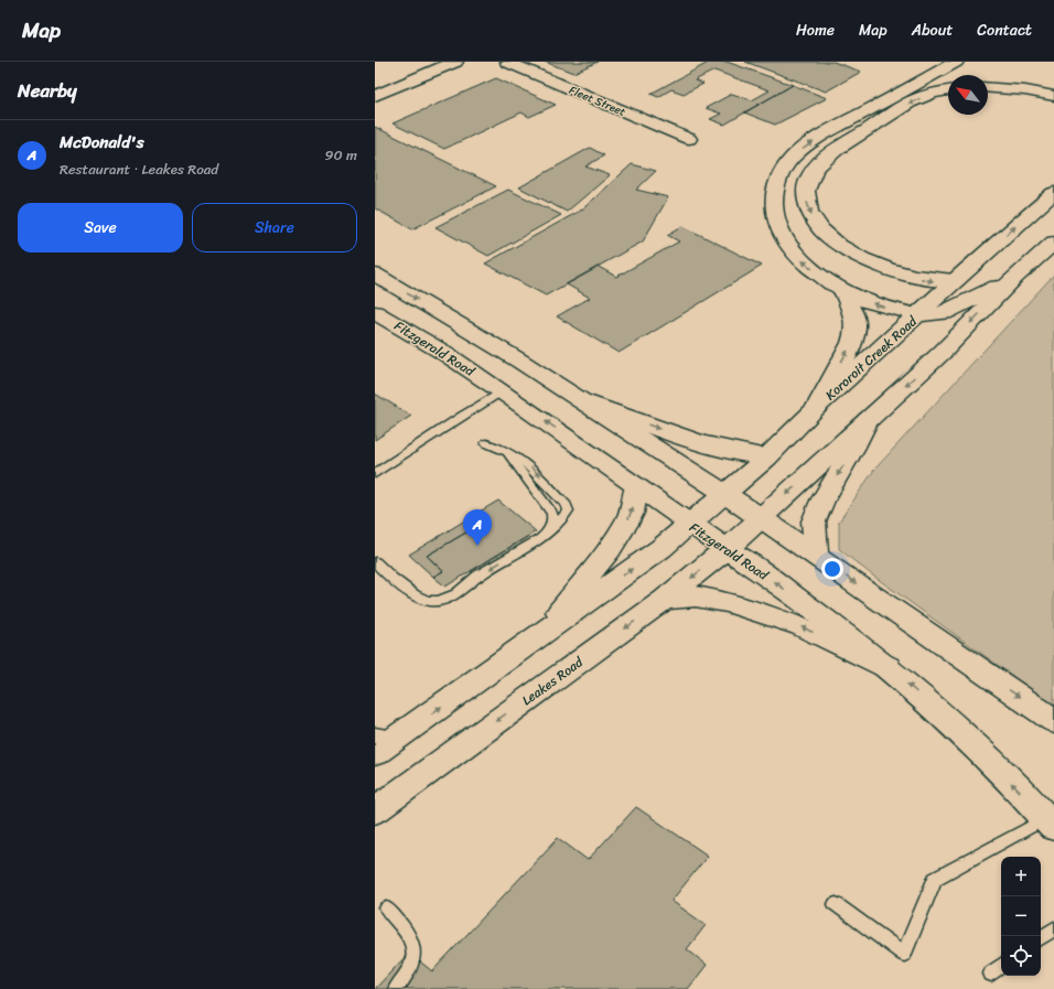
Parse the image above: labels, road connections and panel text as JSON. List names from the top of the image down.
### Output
{
  "streets": {
    "main road": ["Fitzgerald Road", "Kororoit Creek Road", "Leakes Road"],
    "street": ["Fleet Street"]
  },
  "crossings": [
    ["Fitzgerald Road", "Kororoit Creek Road"],
    ["Fitzgerald Road", "Leakes Road"]
  ],
  "north": "top left",
  "page": {
    "header": "Map",
    "nav": [
      "Home",
      "Map",
      "About",
      "Contact"
    ],
    "heading": "Nearby",
    "list": [
      {
        "mark": "A",
        "name": "McDonald's",
        "note": "Restaurant · Leakes Road",
        "value": "90 m"
      }
    ],
    "buttons": ["Save", "Share"],
    "pins": "A",
    "map_buttons": ["+", "−"]
  }
}
